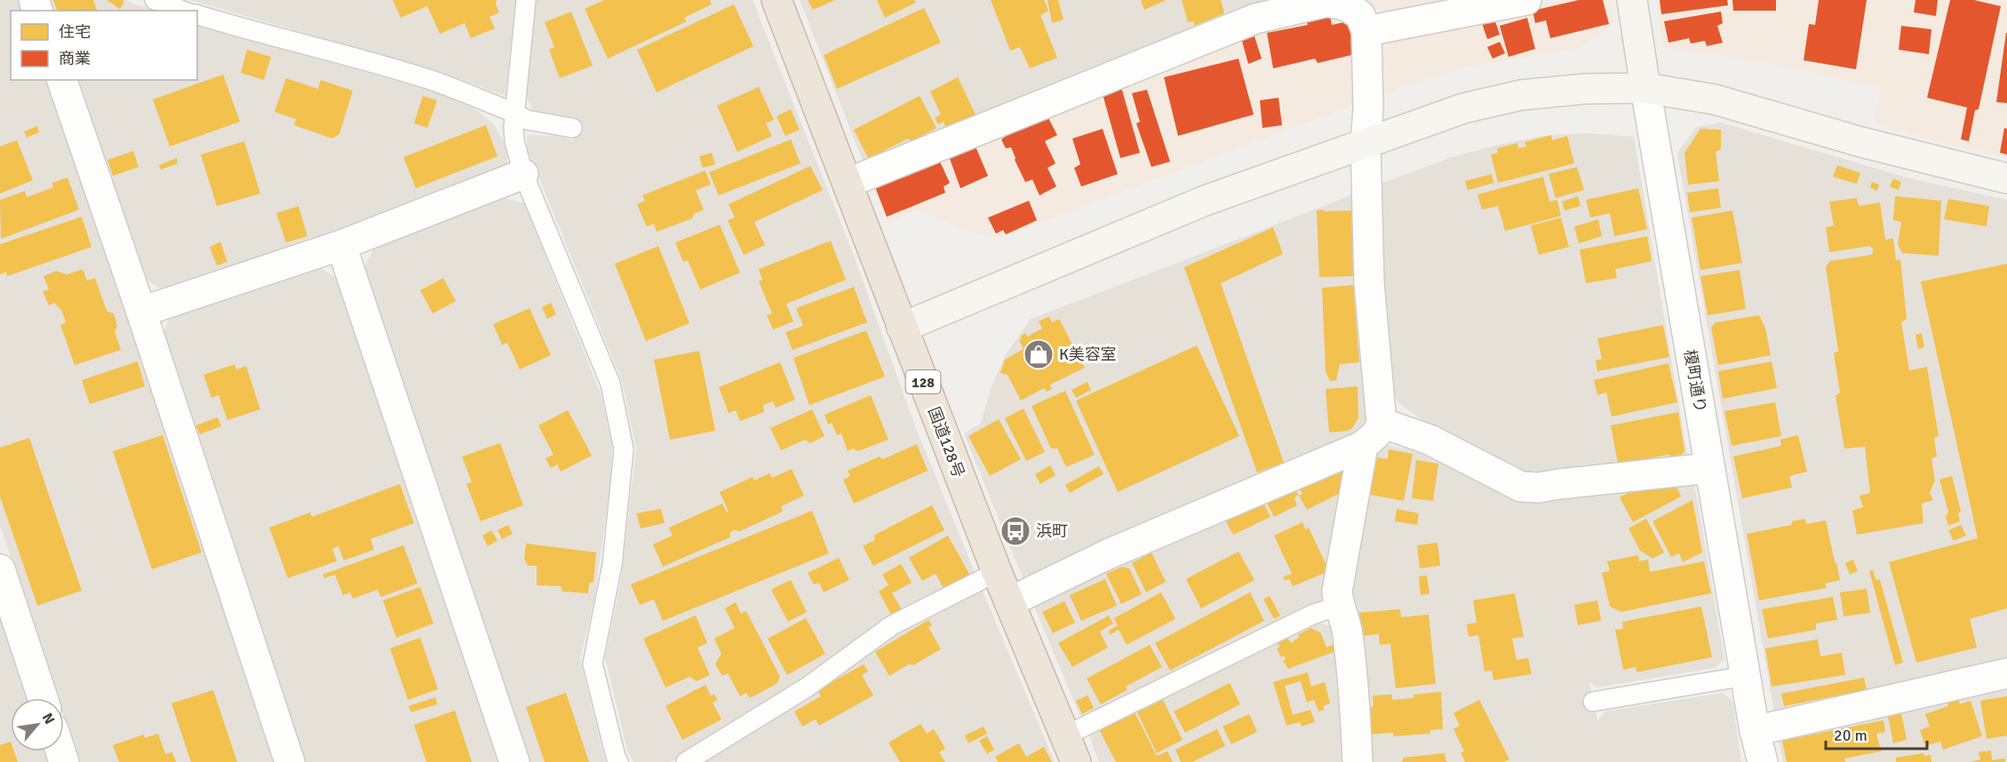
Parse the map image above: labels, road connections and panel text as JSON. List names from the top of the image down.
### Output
{
  "streets": {
    "highway": ["128", "国道128号"],
    "street": ["榎町通り"]
  },
  "places": {
    "shop": ["K美容室"],
    "bus stop": ["浜町"]
  },
  "legend": ["住宅", "商業"],
  "scale_bar": "20 m",
  "north": "top right"
}
